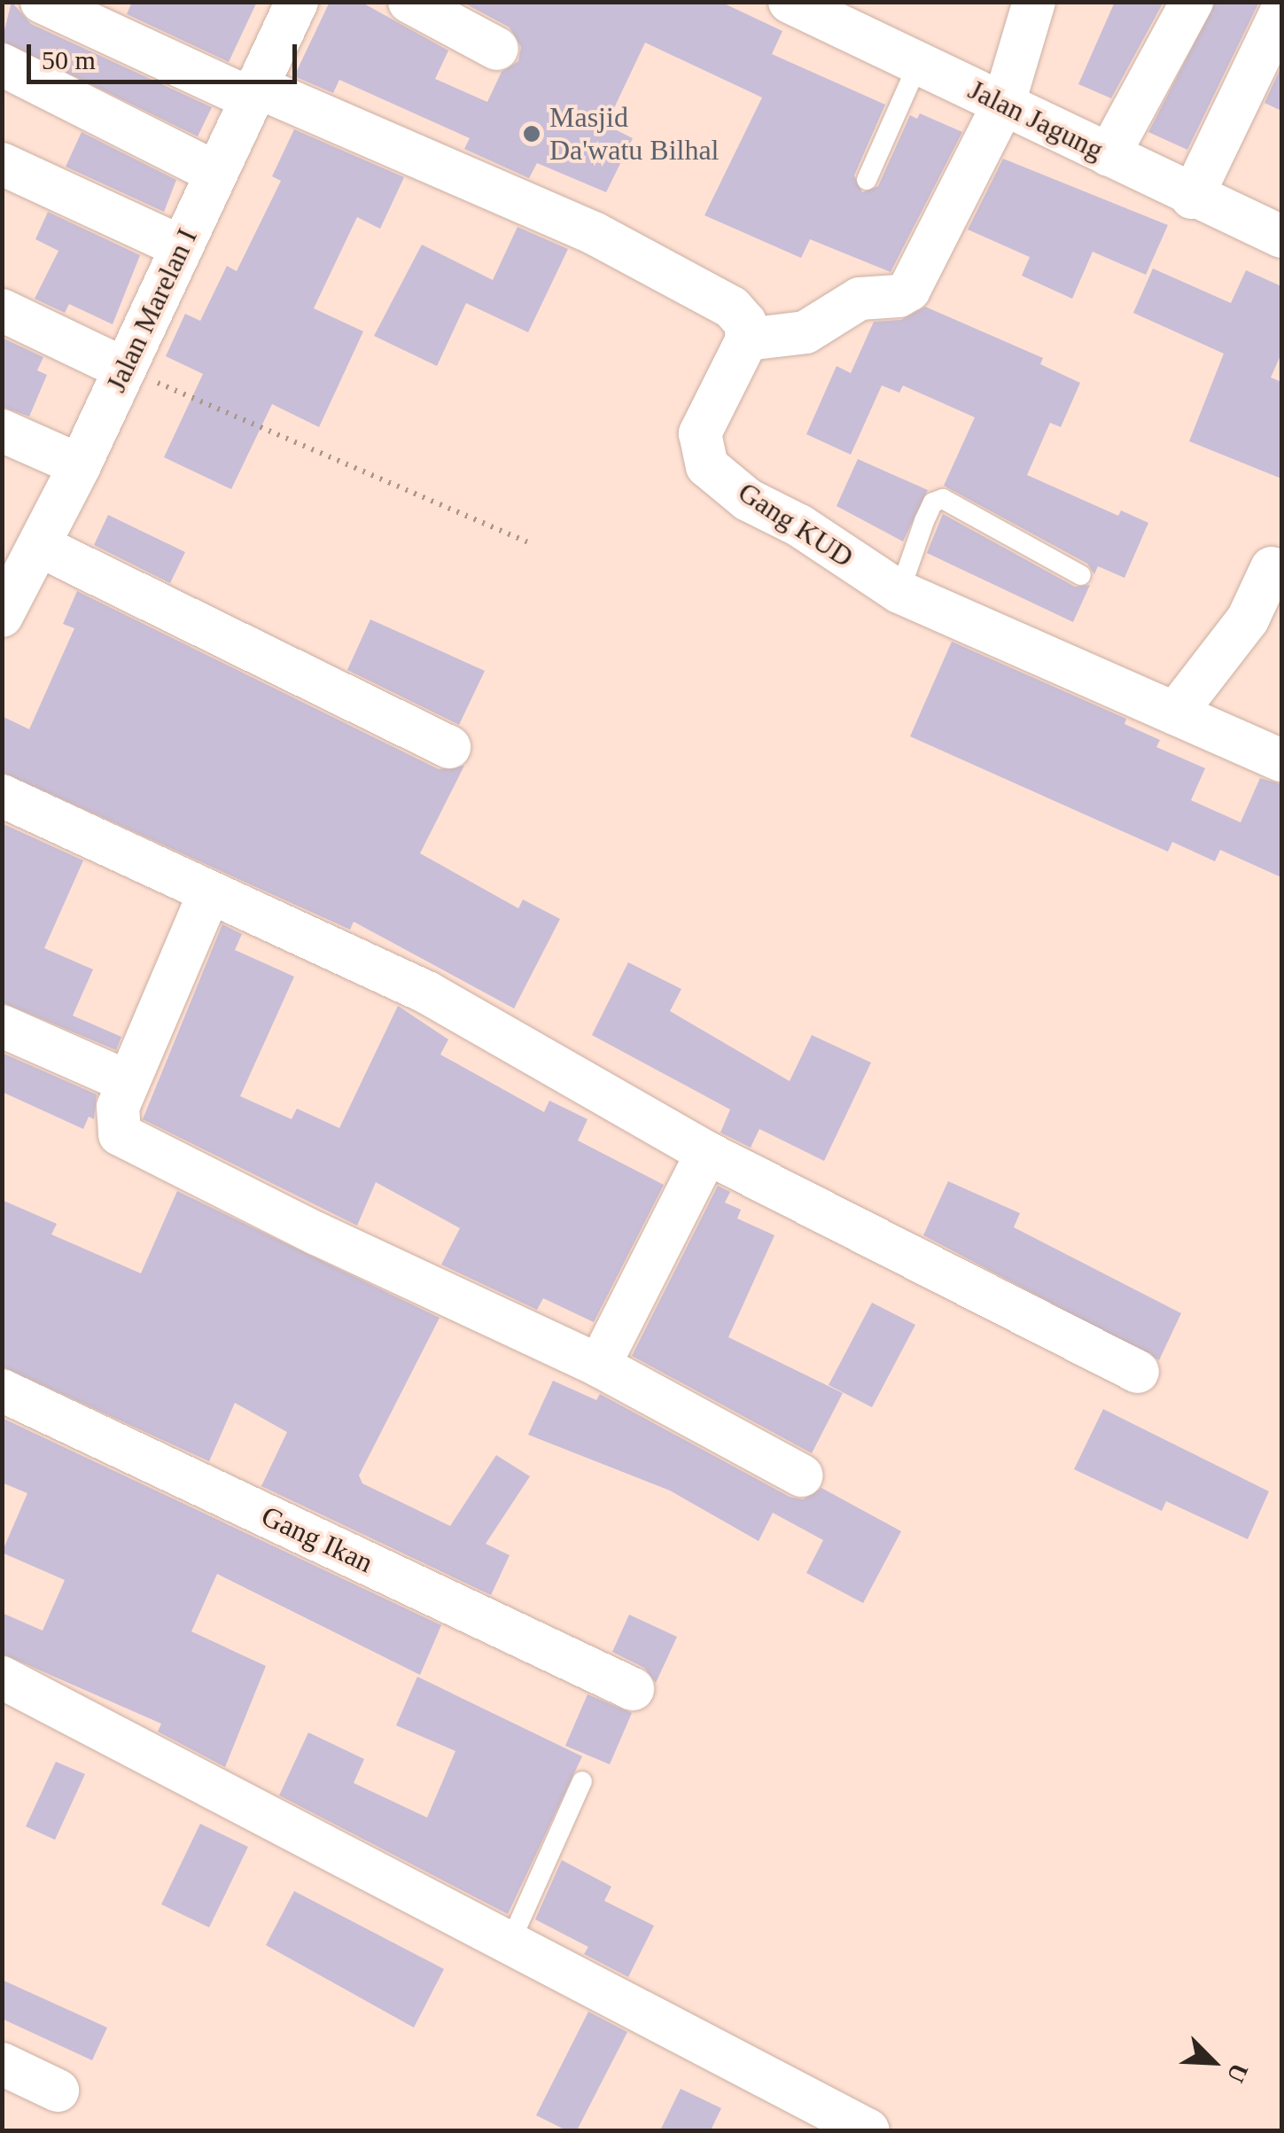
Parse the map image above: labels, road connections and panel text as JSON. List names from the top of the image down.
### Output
{
  "streets": {
    "street": [
      "Jalan Jagung",
      "Jalan Marelan I",
      "Gang KUD",
      "Gang Ikan"
    ]
  },
  "places": ["Masjid Da'watu Bilhal"],
  "scale_bar": "50 m",
  "north": "bottom right"
}
